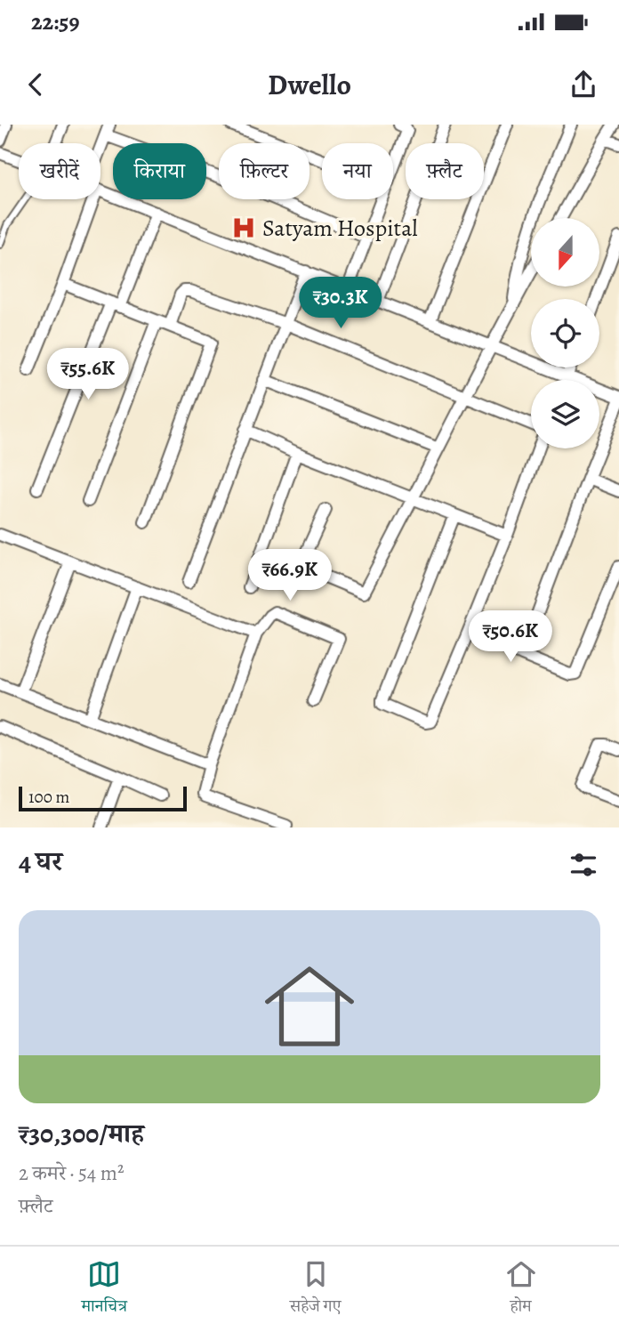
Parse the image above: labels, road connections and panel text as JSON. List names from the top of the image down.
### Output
{
  "places": {
    "hospital": ["Satyam Hospital"]
  },
  "scale_bar": "100 m",
  "north": "bottom",
  "page": {
    "status": "22:59",
    "header": "Dwello",
    "chip": [
      "खरीदें",
      "किराया",
      "फ़िल्टर",
      "नया",
      "फ़्लैट"
    ],
    "price": [
      "₹30.3K",
      "₹55.6K",
      "₹66.9K",
      "₹50.6K"
    ],
    "scale": "100 m",
    "heading": "4 घर",
    "list": [
      {
        "name": "₹30,300/माह",
        "note": "2 कमरे · 54 m² · फ़्लैट"
      }
    ],
    "tabs": ["मानचित्र", "सहेजे गए", "होम"]
  }
}
